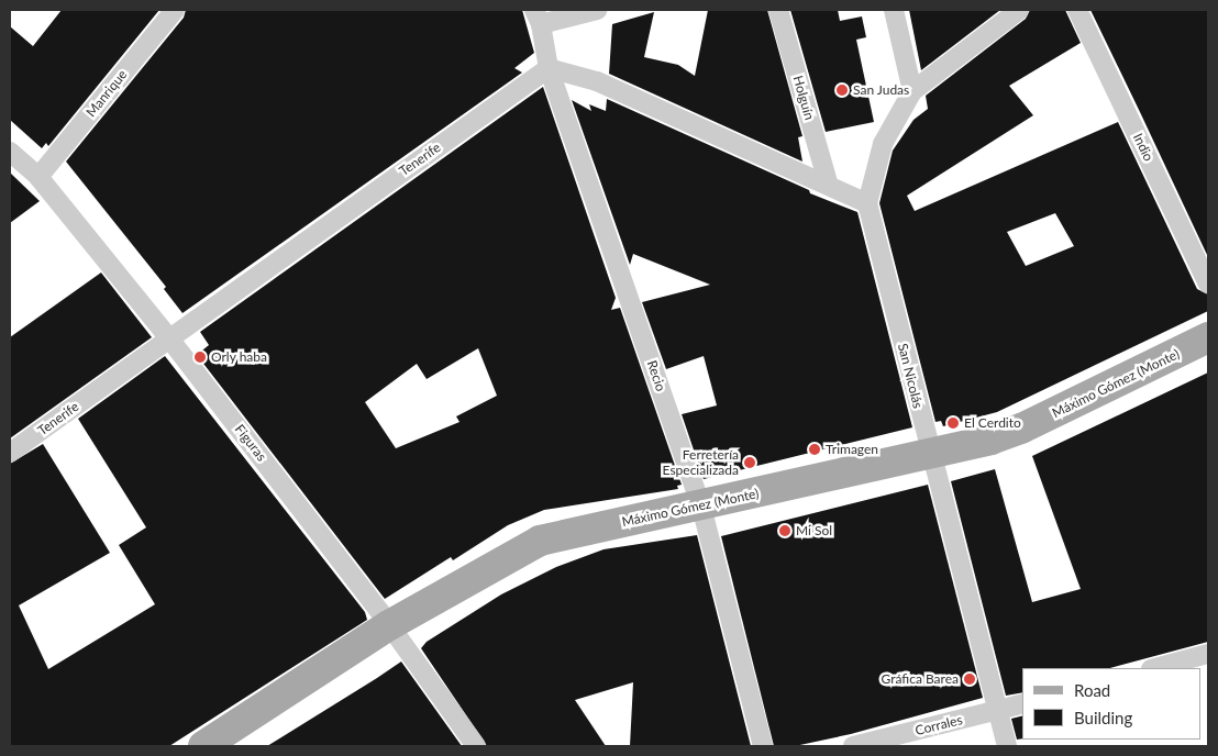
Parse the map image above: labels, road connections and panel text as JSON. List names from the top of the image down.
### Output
{
  "streets": {
    "main road": ["Máximo Gómez (Monte)"],
    "street": [
      "Manrique",
      "Holguín",
      "Indio",
      "Tenerife",
      "Recio",
      "San Nicolás",
      "Figuras",
      "Corrales"
    ]
  },
  "crossings": [
    ["Manrique", "Figuras"],
    ["Tenerife", "Recio"],
    ["Tenerife", "Figuras"],
    ["Recio", "Máximo Gómez (Monte)"],
    ["San Nicolás", "Máximo Gómez (Monte)"],
    ["San Nicolás", "Corrales"],
    ["Máximo Gómez (Monte)", "Figuras"]
  ],
  "places": [
    "San Judas",
    "Orly haba",
    "El Cerdito",
    "Trimagen",
    "Ferretería Especializada",
    "Mi Sol",
    "Gráfica Barea"
  ],
  "legend": ["Road", "Building"]
}
